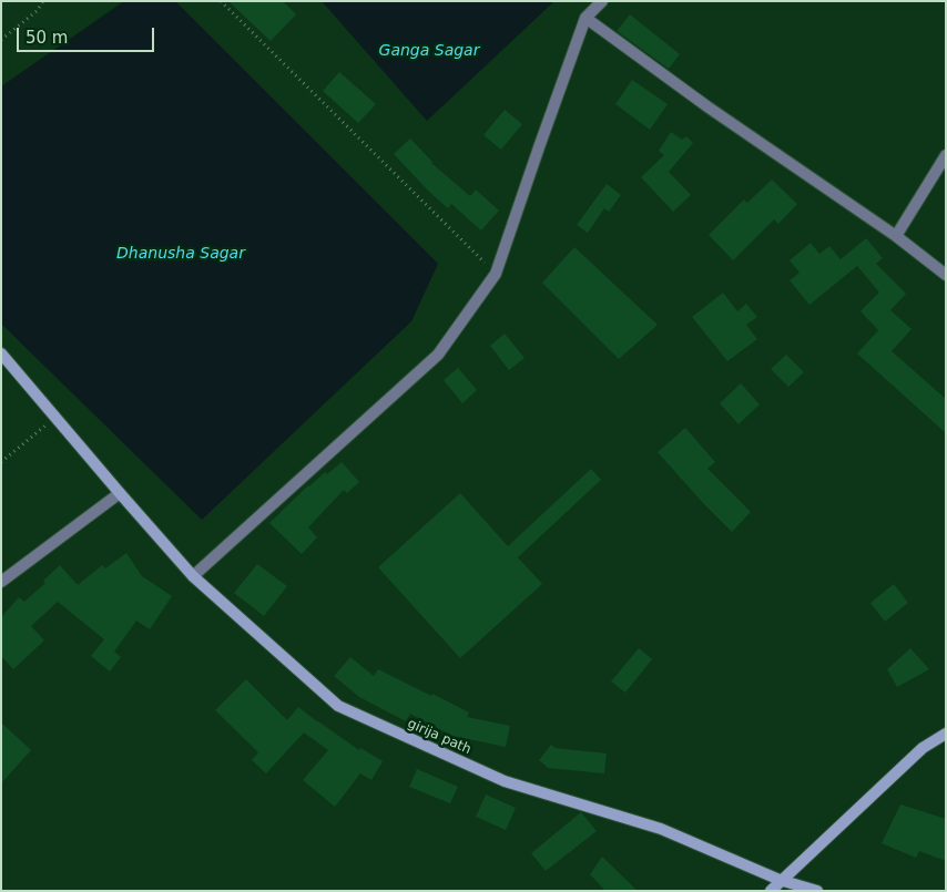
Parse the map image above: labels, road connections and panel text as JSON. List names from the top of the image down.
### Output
{
  "streets": {
    "main road": ["girija path"]
  },
  "water": ["Ganga Sagar", "Dhanusha Sagar"],
  "scale_bar": "50 m"
}
